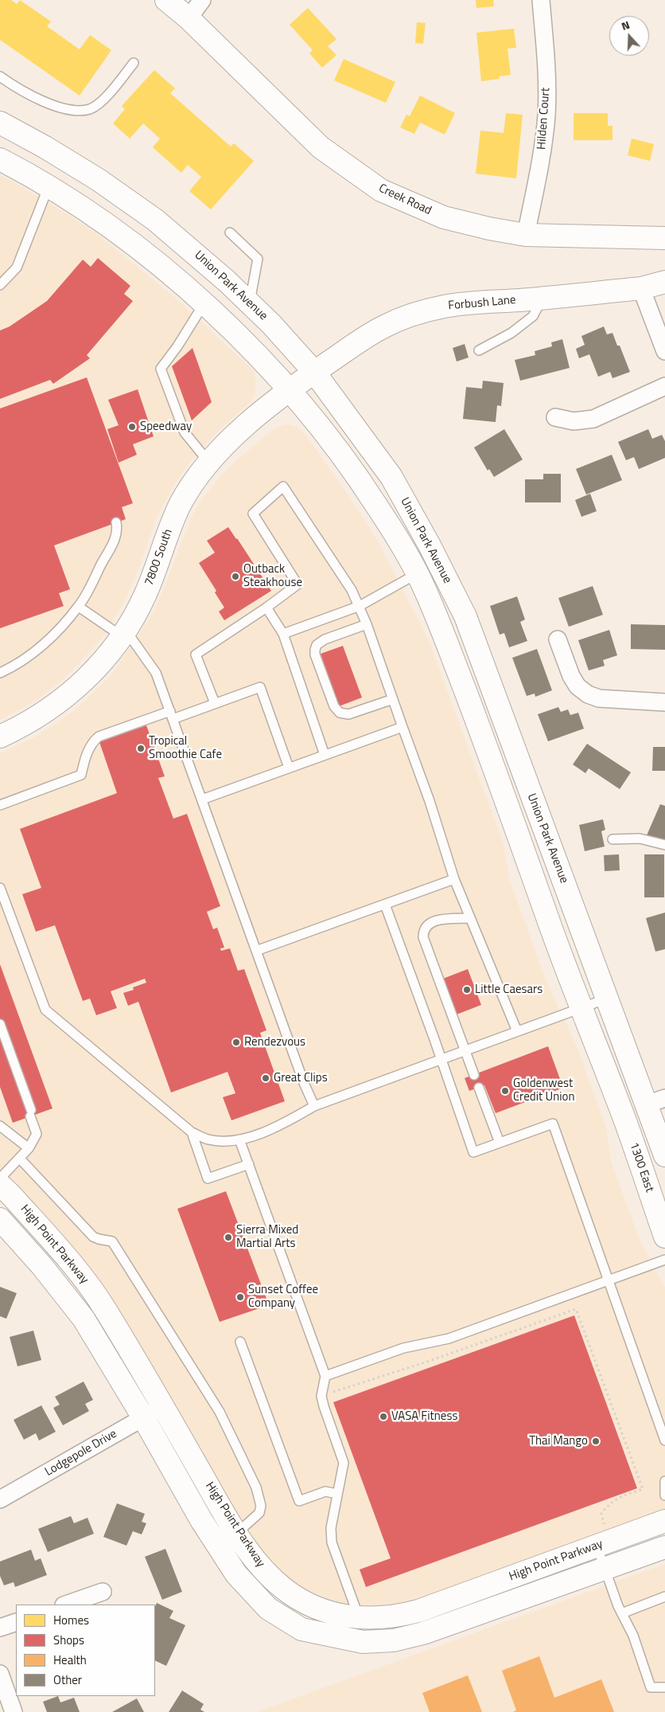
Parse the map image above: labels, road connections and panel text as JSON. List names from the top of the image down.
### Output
{
  "streets": {
    "main road": [
      "Creek Road",
      "Union Park Avenue",
      "Forbush Lane",
      "7800 South",
      "1300 East",
      "High Point Parkway"
    ],
    "street": ["Hilden Court", "Lodgepole Drive"]
  },
  "crossings": [
    ["Hilden Court", "Creek Road"],
    ["Union Park Avenue", "Forbush Lane"],
    ["Union Park Avenue", "7800 South"],
    ["Union Park Avenue", "1300 East"],
    ["Forbush Lane", "7800 South"],
    ["High Point Parkway", "Lodgepole Drive"]
  ],
  "places": [
    "Speedway",
    "Outback Steakhouse",
    "Tropical Smoothie Cafe",
    "Little Caesars",
    "Rendezvous",
    "Great Clips",
    "Goldenwest Credit Union",
    "Sierra Mixed Martial Arts",
    "Sunset Coffee Company",
    "VASA Fitness",
    "Thai Mango"
  ],
  "legend": [
    "Homes",
    "Shops",
    "Health",
    "Other"
  ],
  "north": "top"
}
